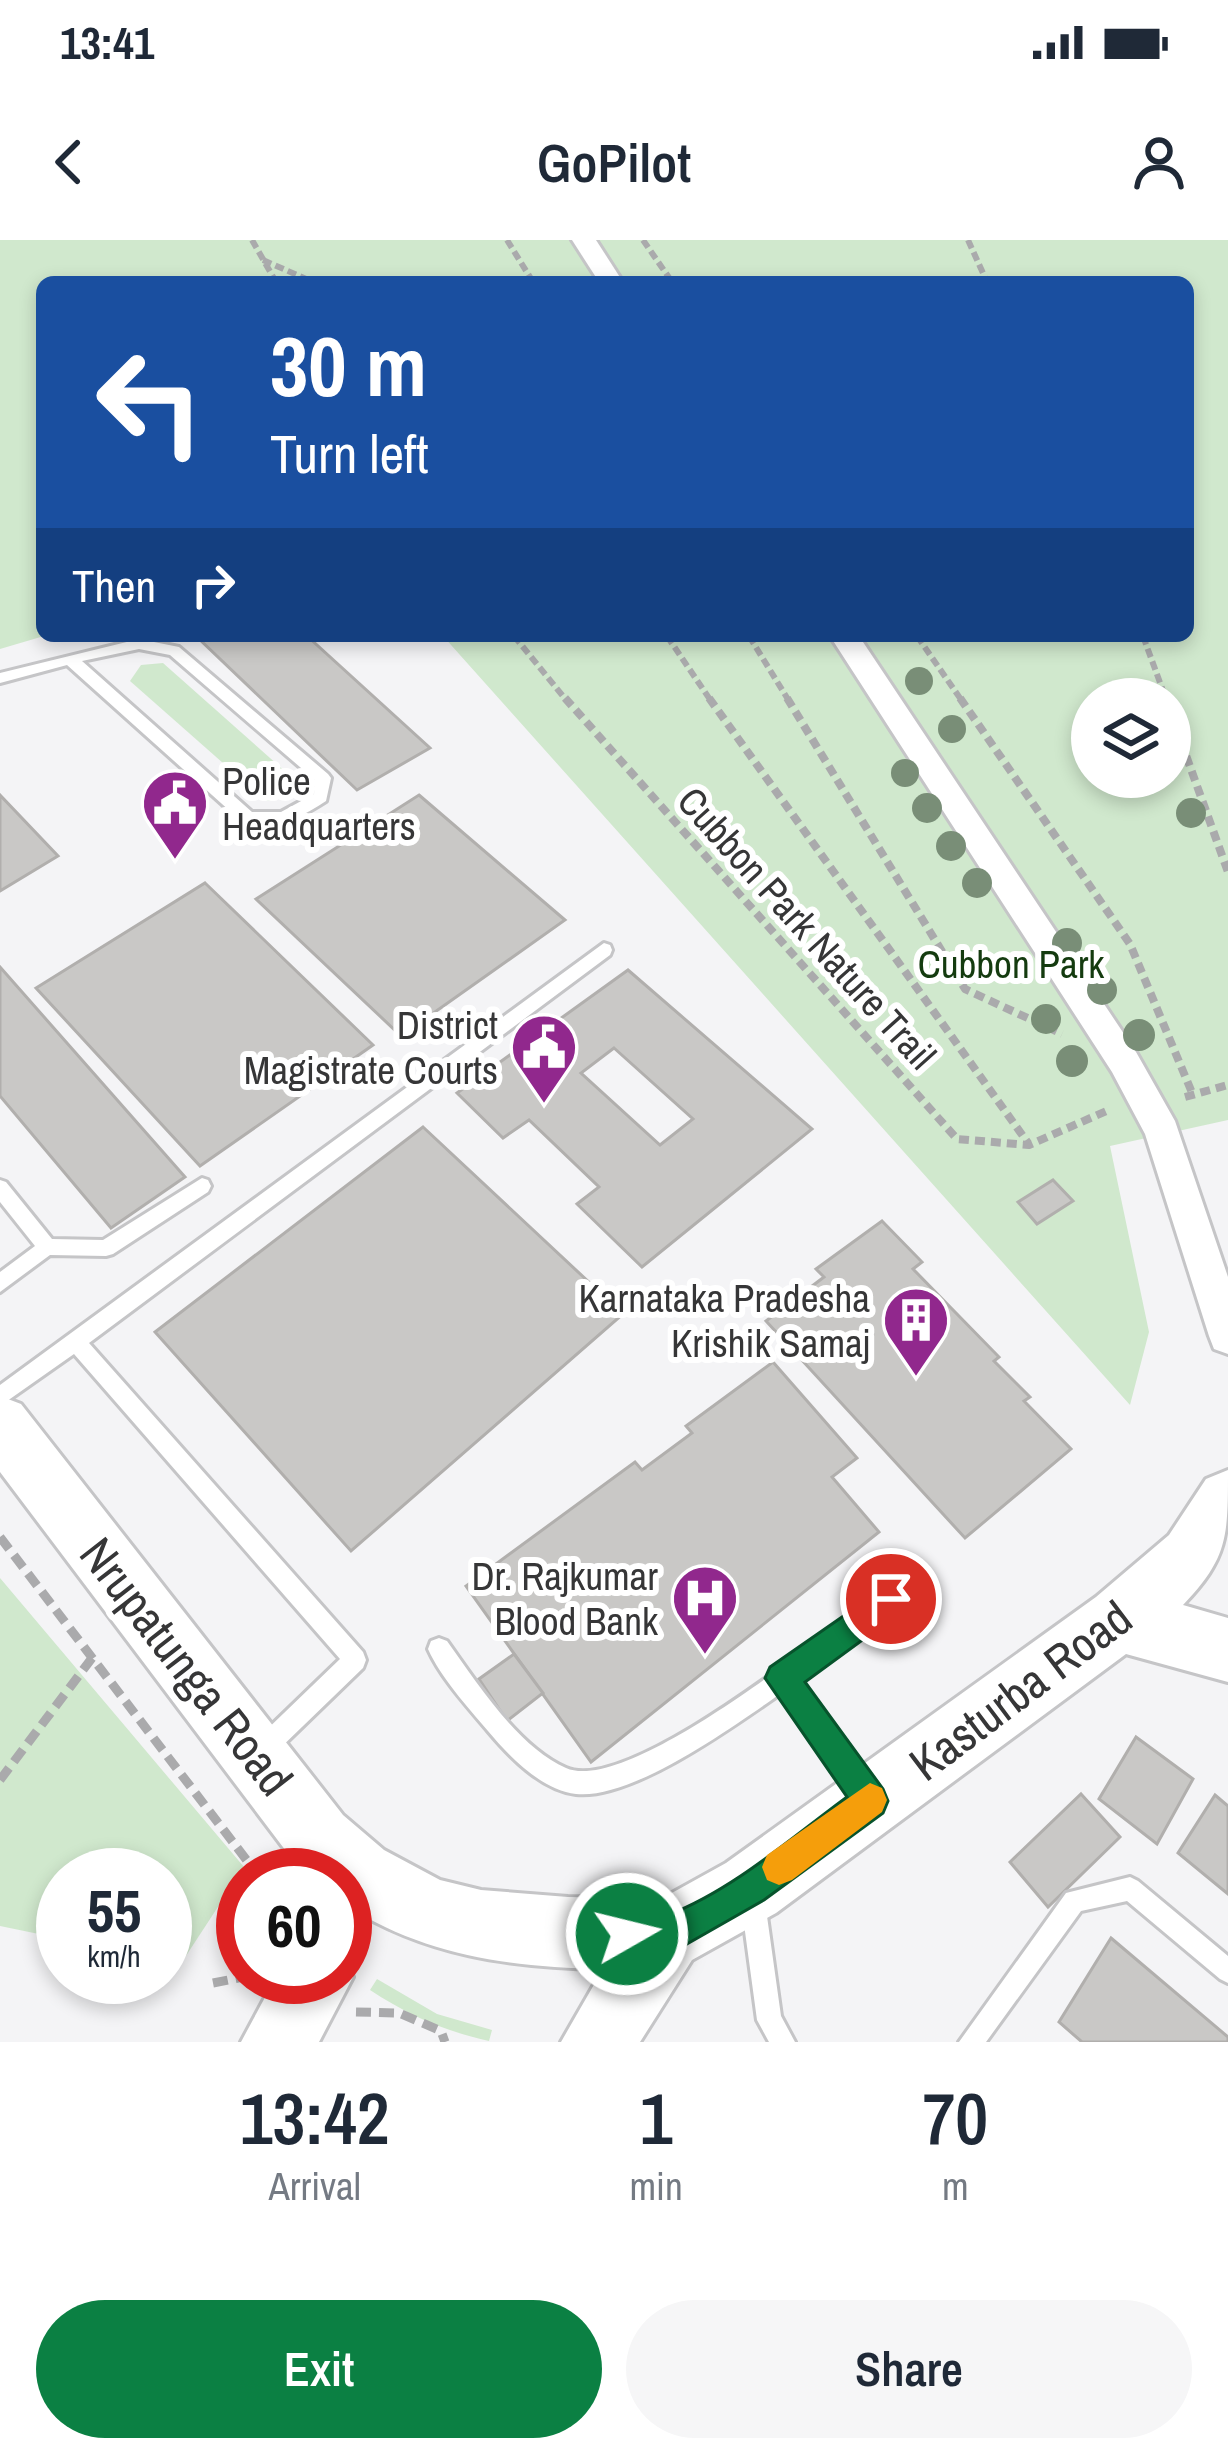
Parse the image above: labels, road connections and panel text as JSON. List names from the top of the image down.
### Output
{
  "streets": {
    "main road": ["Nrupatunga Road", "Kasturba Road"],
    "path": ["Cubbon Park Nature Trail"]
  },
  "crossings": [
    ["Nrupatunga Road", "Kasturba Road"]
  ],
  "parks": ["Cubbon Park"],
  "places": {
    "public building": ["Police Headquarters", "District Magistrate Courts"],
    "building": ["Karnataka Pradesha Krishik Samaj"],
    "hospital": ["Dr. Rajkumar Blood Bank"]
  },
  "page": {
    "status": "13:41",
    "header": "GoPilot",
    "turn": ["30 m", "Turn left"],
    "then": "Then",
    "speed": "55 km/h",
    "limit": "60",
    "eta": [
      "13:42",
      "Arrival",
      "1",
      "min",
      "70",
      "m"
    ],
    "buttons": ["Exit", "Share"]
  }
}
